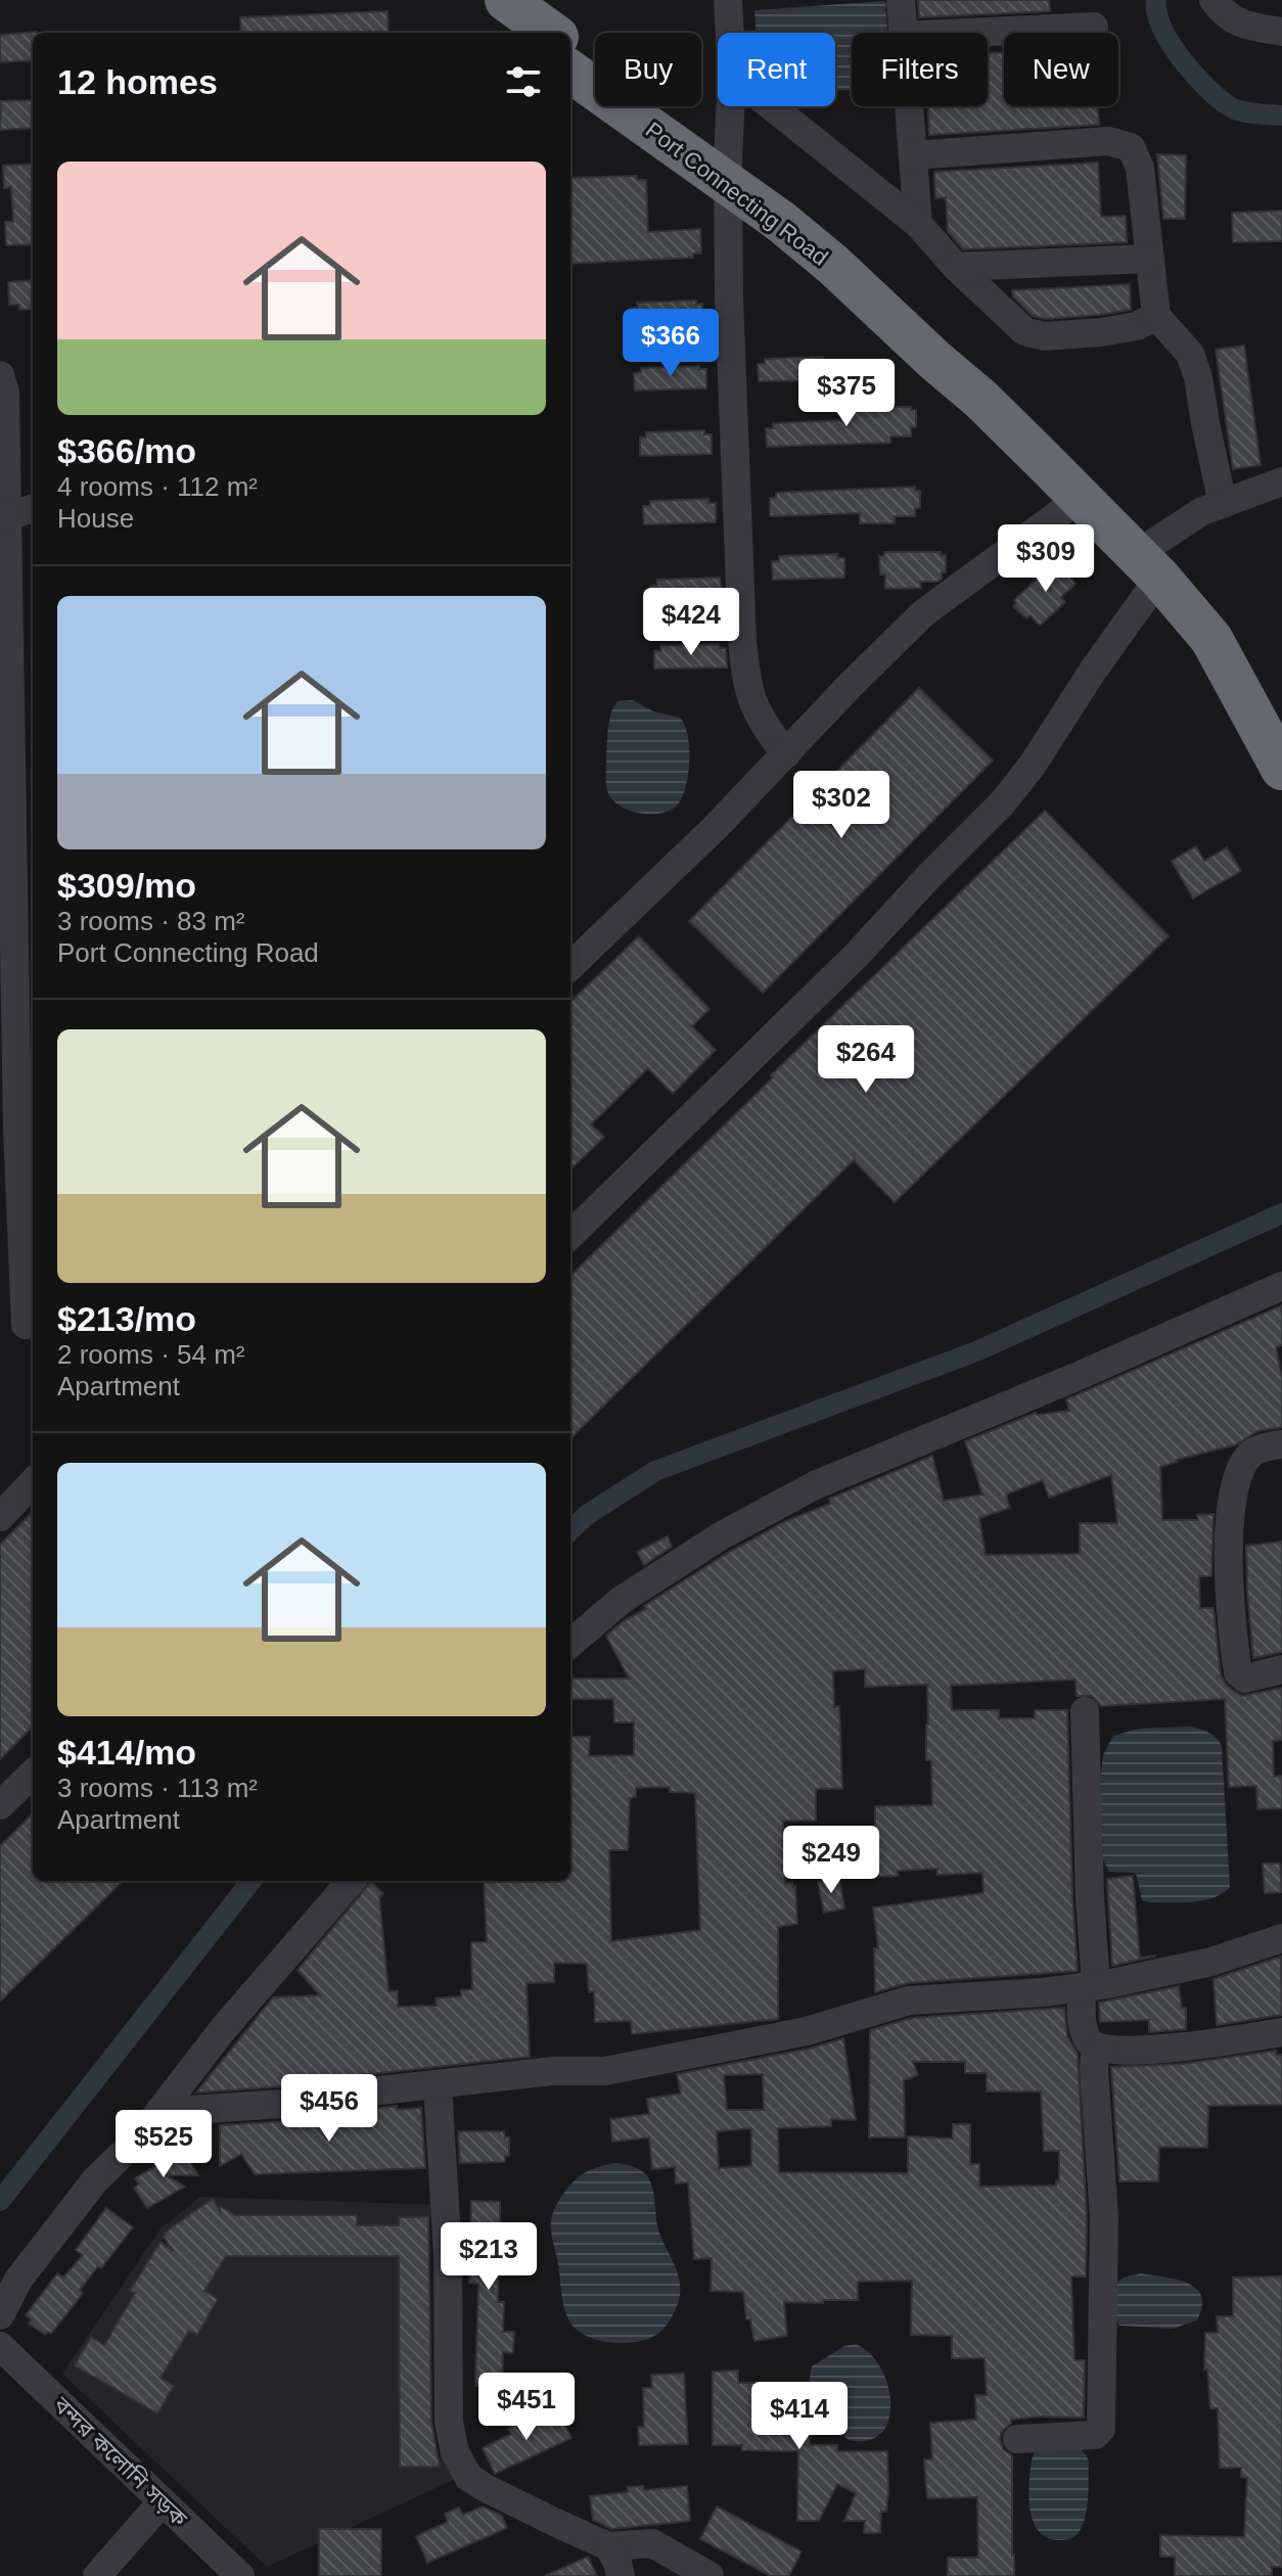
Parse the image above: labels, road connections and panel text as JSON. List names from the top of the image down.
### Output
{
  "streets": {
    "highway": ["Port Connecting Road"],
    "street": ["বন্দর কলোনি সড়ক"]
  },
  "page": {
    "chip": [
      "Buy",
      "Rent",
      "Filters",
      "New"
    ],
    "heading": "12 homes",
    "list": [
      {
        "name": "$366/mo",
        "note": "4 rooms · 112 m² · House"
      },
      {
        "name": "$309/mo",
        "note": "3 rooms · 83 m² · Port Connecting Road"
      },
      {
        "name": "$213/mo",
        "note": "2 rooms · 54 m² · Apartment"
      },
      {
        "name": "$414/mo",
        "note": "3 rooms · 113 m² · Apartment"
      }
    ],
    "price": [
      "$366",
      "$375",
      "$309",
      "$424",
      "$302",
      "$264",
      "$249",
      "$456",
      "$525",
      "$213",
      "$451",
      "$414"
    ]
  }
}
